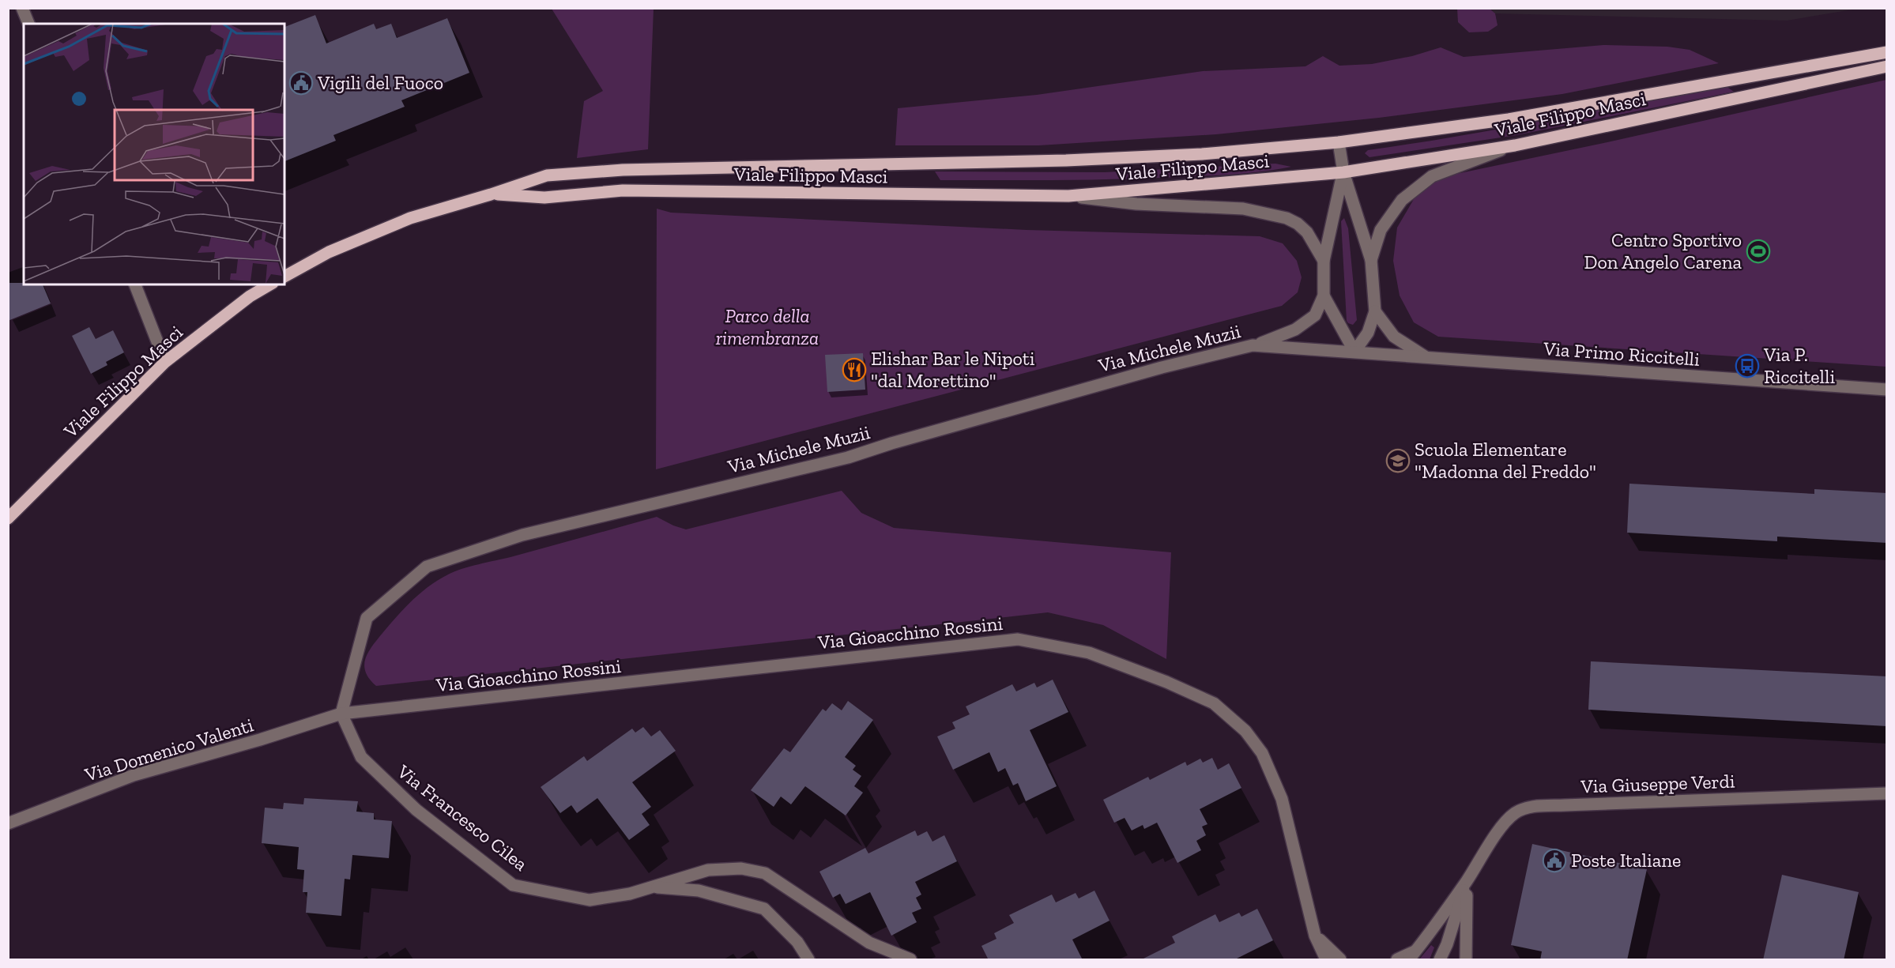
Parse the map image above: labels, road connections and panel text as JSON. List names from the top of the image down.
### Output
{
  "streets": {
    "main road": ["Viale Filippo Masci"],
    "street": [
      "Via Michele Muzii",
      "Via Primo Riccitelli",
      "Via Gioacchino Rossini",
      "Via Domenico Valenti",
      "Via Giuseppe Verdi",
      "Via Francesco Cilea"
    ]
  },
  "crossings": [
    ["Via Michele Muzii", "Via Primo Riccitelli"],
    ["Via Michele Muzii", "Via Gioacchino Rossini"],
    ["Via Michele Muzii", "Via Domenico Valenti"],
    ["Via Michele Muzii", "Via Francesco Cilea"],
    ["Via Gioacchino Rossini", "Via Domenico Valenti"],
    ["Via Gioacchino Rossini", "Via Francesco Cilea"],
    ["Via Domenico Valenti", "Via Francesco Cilea"]
  ],
  "parks": ["Parco della rimembranza"],
  "places": {
    "public building": ["Vigili del Fuoco", "Poste Italiane"],
    "sports": ["Centro Sportivo Don Angelo Carena"],
    "bus stop": ["Via P. Riccitelli"],
    "restaurant": ["Elishar Bar le Nipoti \"dal Morettino\""],
    "school or university": ["Scuola Elementare \"Madonna del Freddo\""]
  }
}
